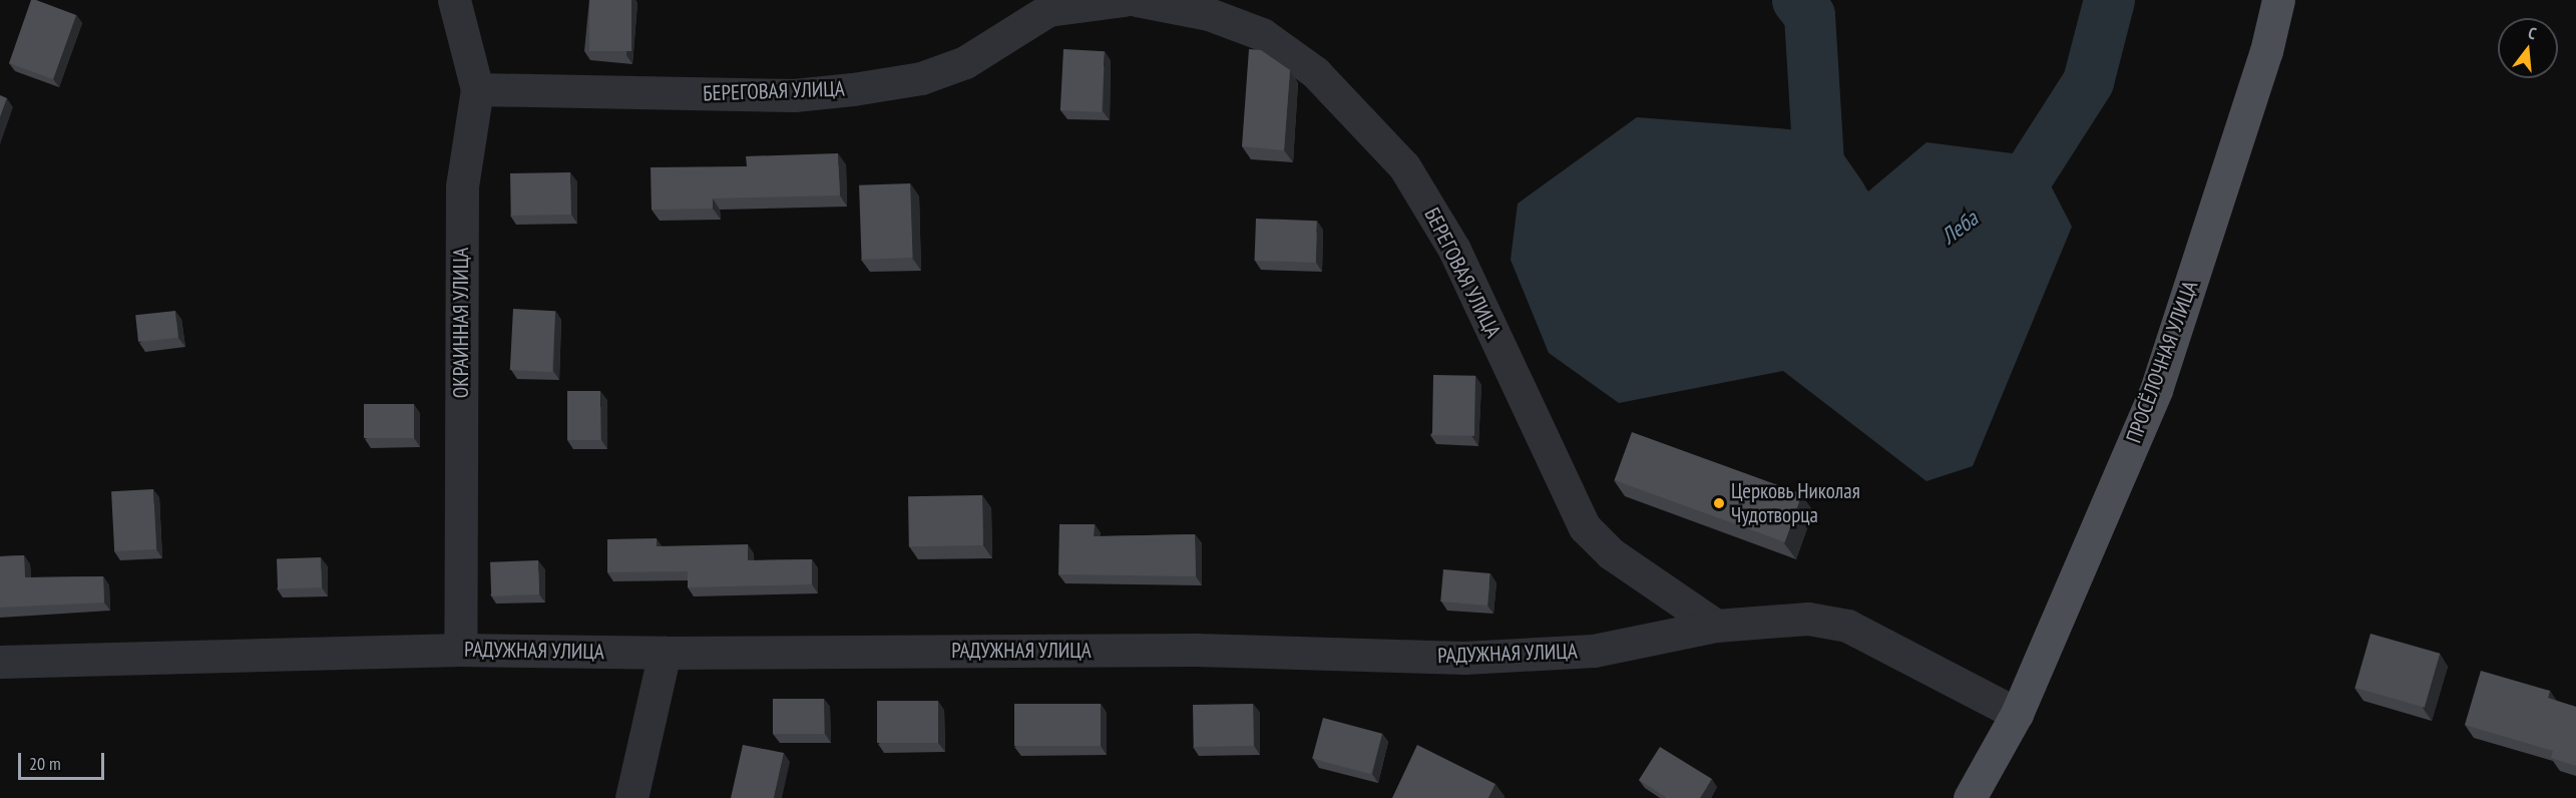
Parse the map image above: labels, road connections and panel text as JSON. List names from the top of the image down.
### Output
{
  "streets": {
    "main road": ["ПРОСЁЛОЧНАЯ УЛИЦА"],
    "street": ["БЕРЕГОВАЯ УЛИЦА", "ОКРАИННАЯ УЛИЦА", "РАДУЖНАЯ УЛИЦА"]
  },
  "crossings": [
    ["БЕРЕГОВАЯ УЛИЦА", "ОКРАИННАЯ УЛИЦА"],
    ["БЕРЕГОВАЯ УЛИЦА", "РАДУЖНАЯ УЛИЦА"],
    ["ОКРАИННАЯ УЛИЦА", "РАДУЖНАЯ УЛИЦА"],
    ["ПРОСЁЛОЧНАЯ УЛИЦА", "РАДУЖНАЯ УЛИЦА"]
  ],
  "water": ["Леба"],
  "places": ["Церковь Николая Чудотворца"],
  "scale_bar": "20 m",
  "north": "top"
}
